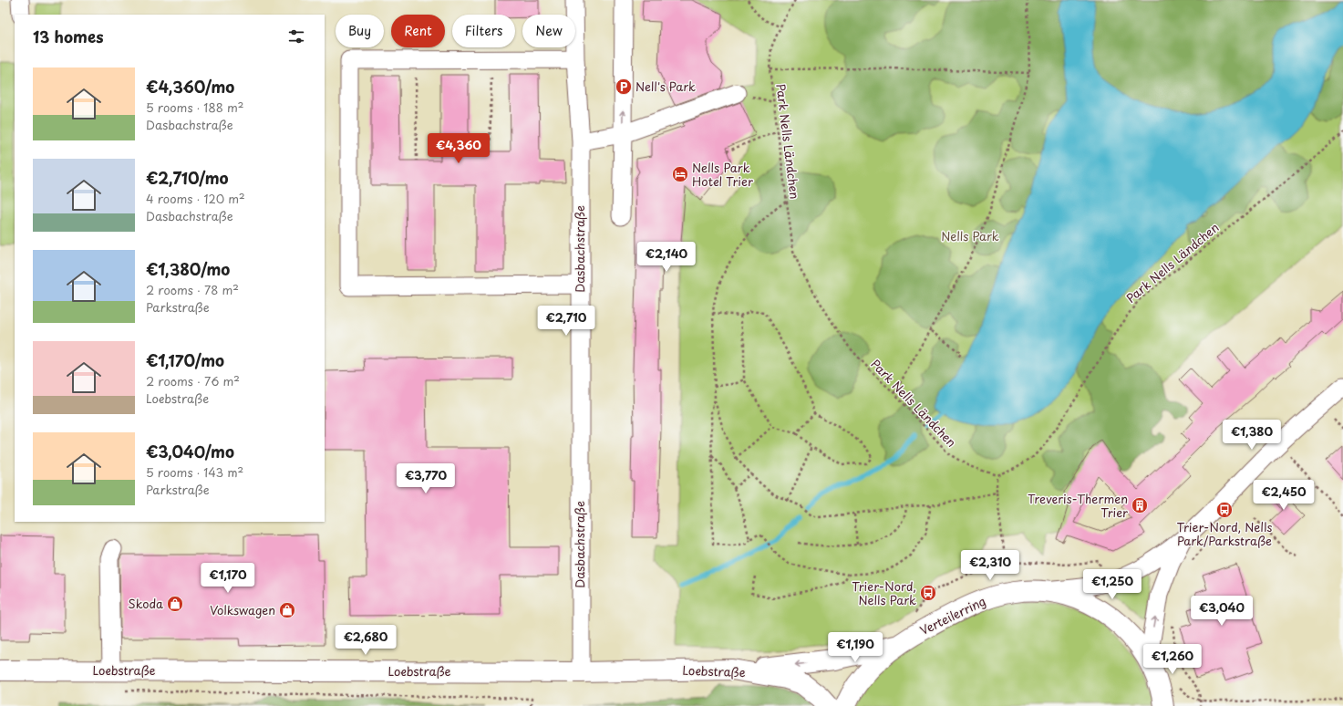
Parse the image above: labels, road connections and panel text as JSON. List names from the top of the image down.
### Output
{
  "streets": {
    "main road": ["Verteilerring", "Loebstraße"],
    "street": ["Dasbachstraße"],
    "path": ["Park Nells Ländchen"]
  },
  "crossings": [
    ["Dasbachstraße", "Loebstraße"]
  ],
  "parks": ["Nells Park"],
  "places": {
    "parking": ["Nell's Park"],
    "hotel": ["Nells Park Hotel Trier"],
    "building": ["Treveris-Thermen Trier"],
    "bus stop": ["Trier-Nord, Nells Park/Parkstraße", "Trier-Nord, Nells Park"],
    "shop": ["Skoda", "Volkswagen"]
  },
  "page": {
    "chip": [
      "Buy",
      "Rent",
      "Filters",
      "New"
    ],
    "heading": "13 homes",
    "list": [
      {
        "name": "€4,360/mo",
        "note": "5 rooms · 188 m² · Dasbachstraße"
      },
      {
        "name": "€2,710/mo",
        "note": "4 rooms · 120 m² · Dasbachstraße"
      },
      {
        "name": "€1,380/mo",
        "note": "2 rooms · 78 m² · Parkstraße"
      },
      {
        "name": "€1,170/mo",
        "note": "2 rooms · 76 m² · Loebstraße"
      },
      {
        "name": "€3,040/mo",
        "note": "5 rooms · 143 m² · Parkstraße"
      }
    ],
    "price": [
      "€4,360",
      "€2,140",
      "€2,710",
      "€1,380",
      "€3,770",
      "€2,450",
      "€2,310",
      "€1,170",
      "€1,250",
      "€3,040",
      "€2,680",
      "€1,190",
      "€1,260"
    ]
  }
}
